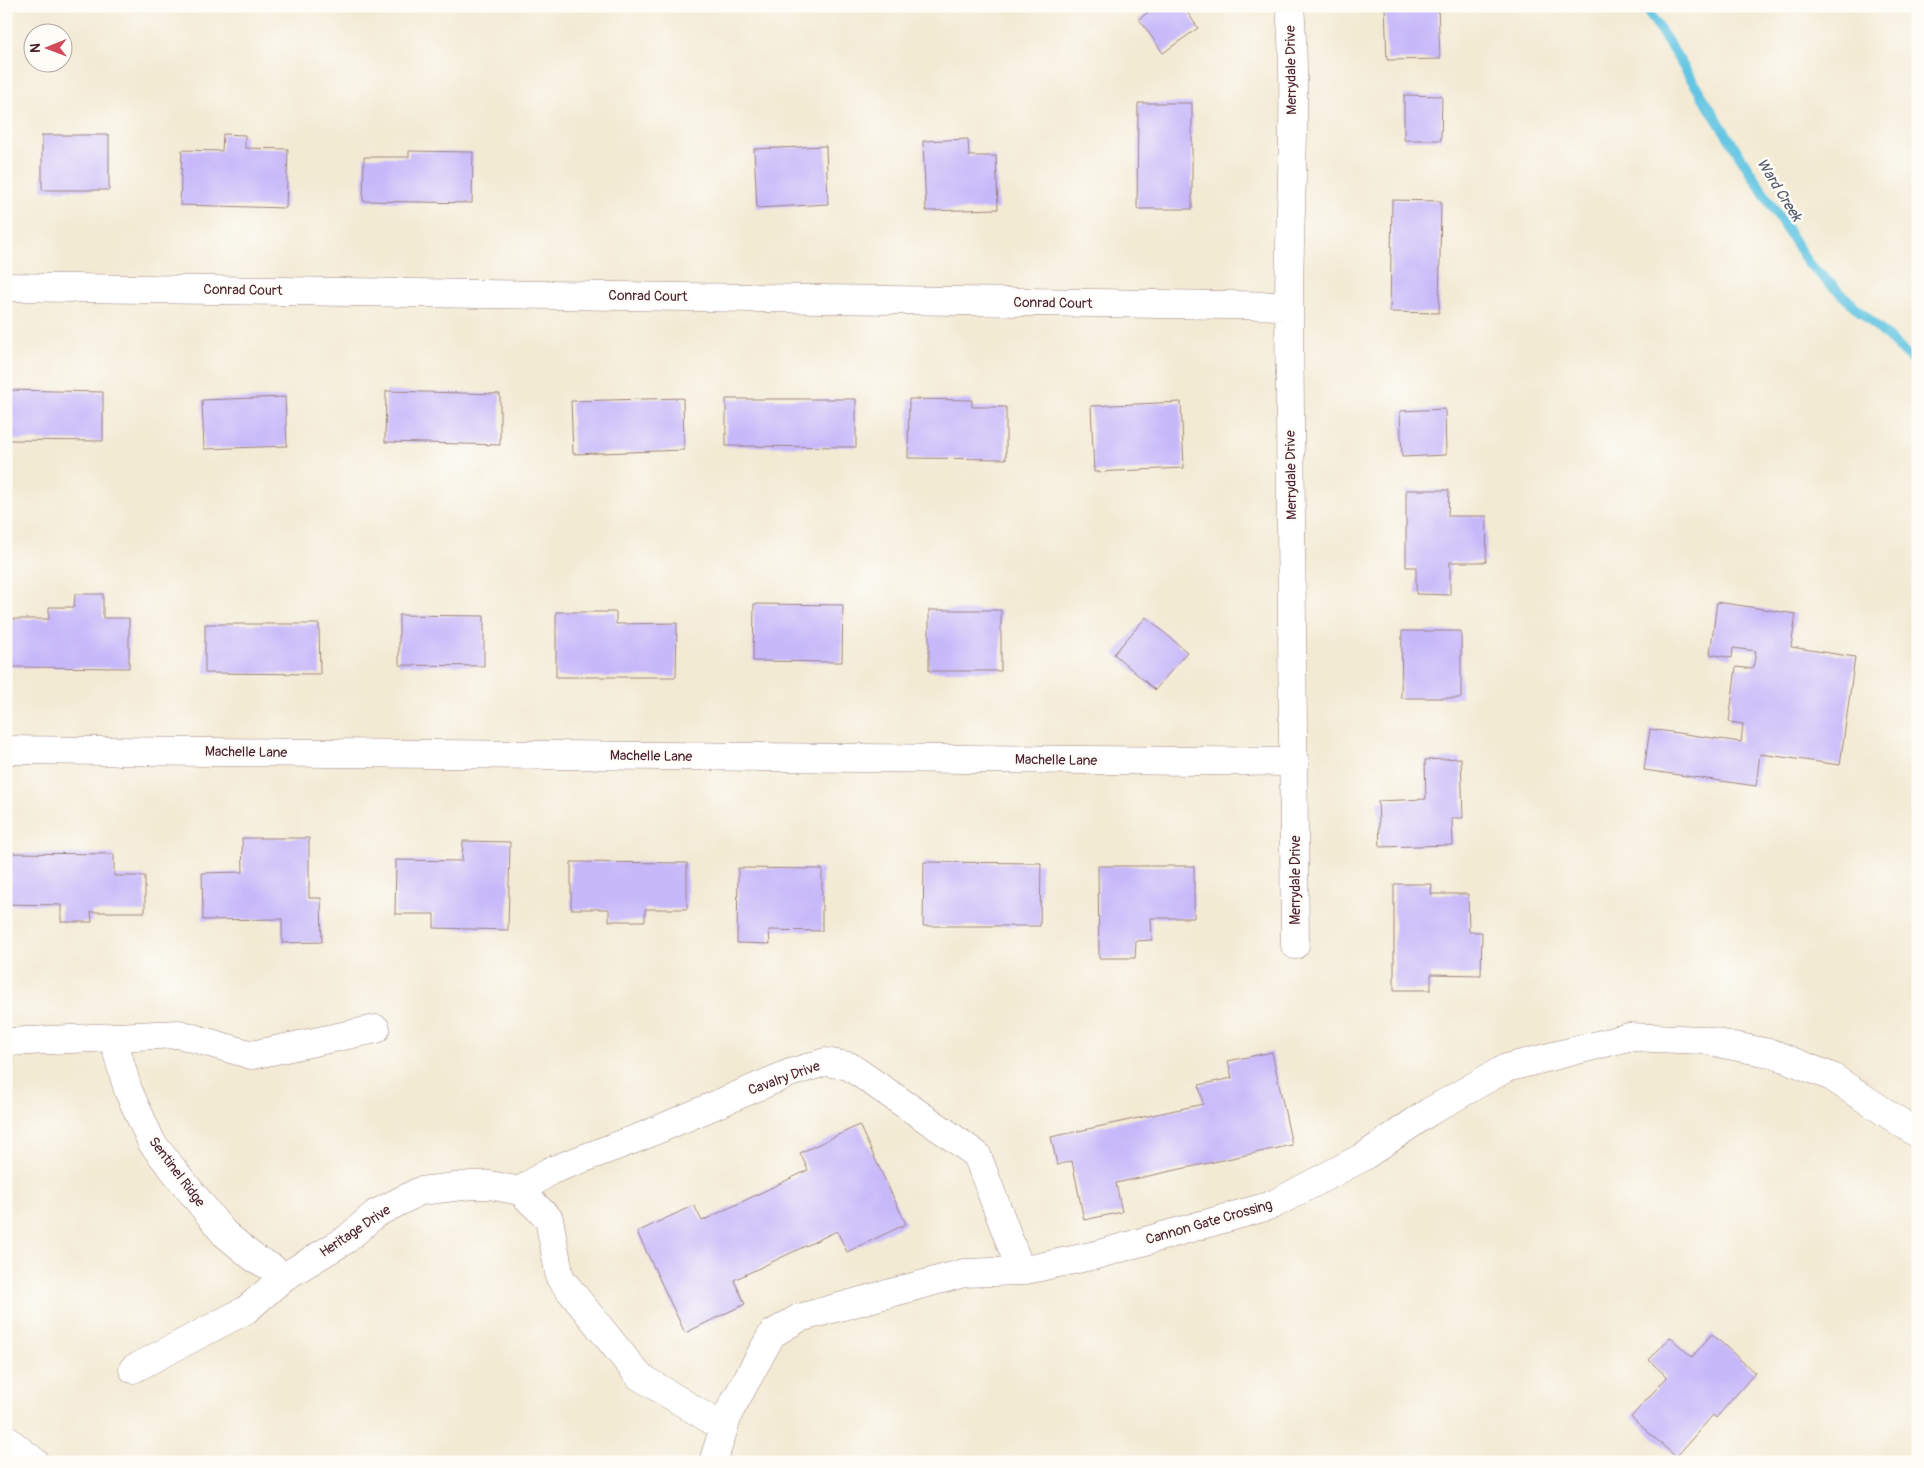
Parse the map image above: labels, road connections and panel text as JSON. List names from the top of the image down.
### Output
{
  "streets": {
    "street": [
      "Merrydale Drive",
      "Conrad Court",
      "Machelle Lane",
      "Cavalry Drive",
      "Sentinel Ridge",
      "Cannon Gate Crossing",
      "Heritage Drive"
    ]
  },
  "crossings": [
    ["Merrydale Drive", "Conrad Court"],
    ["Merrydale Drive", "Machelle Lane"],
    ["Cavalry Drive", "Cannon Gate Crossing"],
    ["Cavalry Drive", "Heritage Drive"],
    ["Sentinel Ridge", "Heritage Drive"]
  ],
  "water": ["Ward Creek"],
  "north": "left"
}
